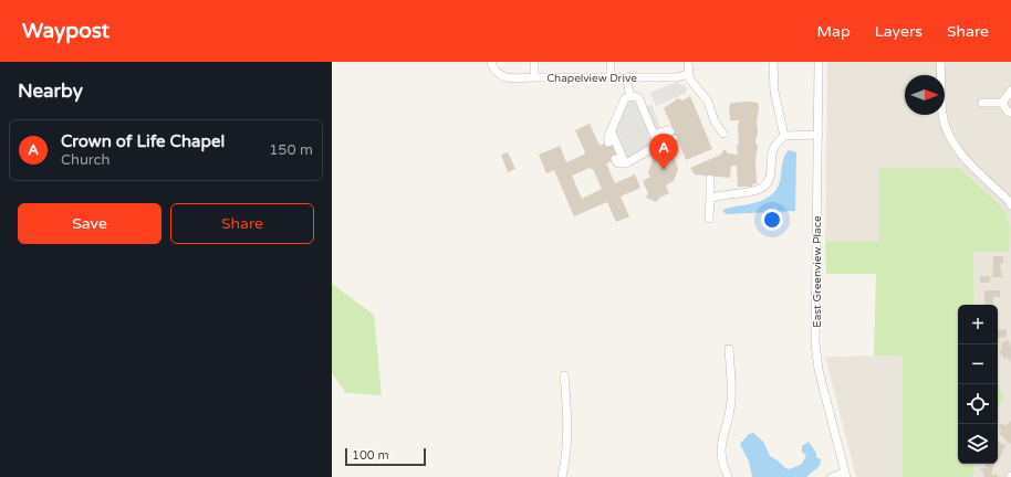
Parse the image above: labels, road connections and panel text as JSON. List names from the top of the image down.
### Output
{
  "streets": {
    "street": ["Chapelview Drive", "East Greenview Place"]
  },
  "scale_bar": "100 m",
  "north": "right",
  "page": {
    "header": "Waypost",
    "nav": ["Map", "Layers", "Share"],
    "heading": "Nearby",
    "list": [
      {
        "mark": "A",
        "name": "Crown of Life Chapel",
        "note": "Church",
        "value": "150 m"
      }
    ],
    "pins": "A",
    "buttons": ["Save", "Share"],
    "map_buttons": ["+", "−"],
    "scale": "100 m"
  }
}
